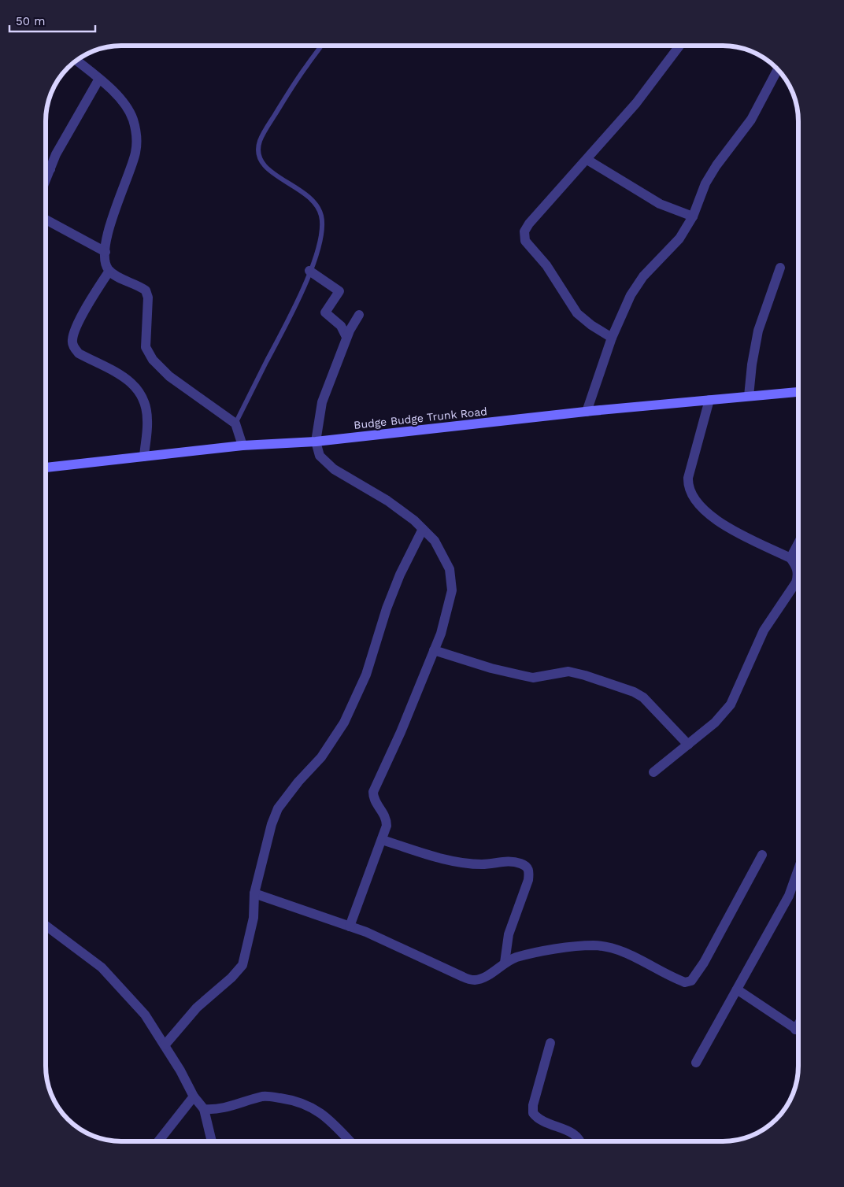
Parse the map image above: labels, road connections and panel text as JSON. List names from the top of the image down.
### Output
{
  "streets": {
    "main road": ["Budge Budge Trunk Road"]
  },
  "scale_bar": "50 m"
}
